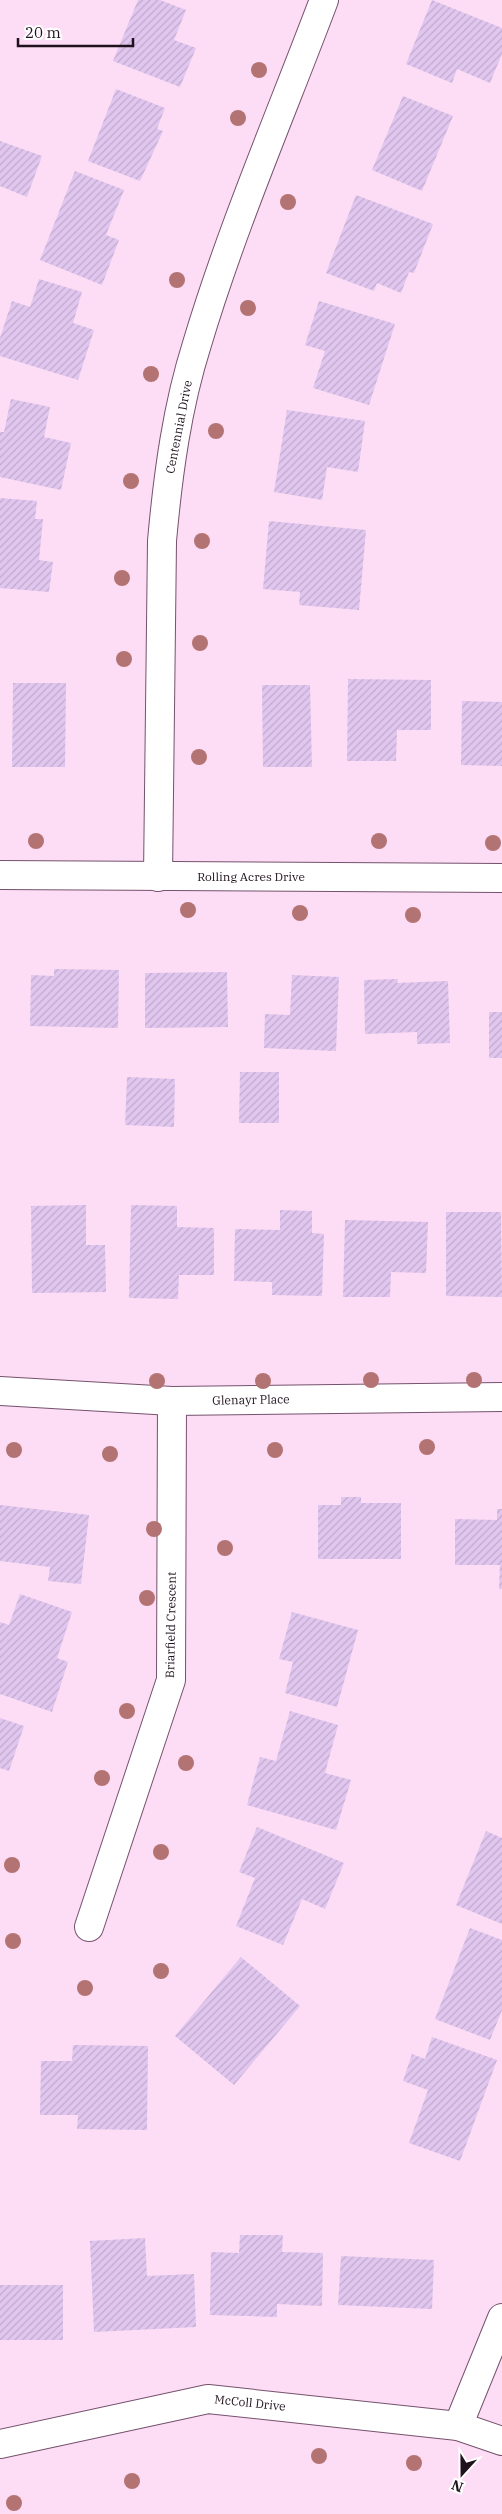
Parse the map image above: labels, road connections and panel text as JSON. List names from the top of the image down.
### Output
{
  "streets": {
    "street": [
      "Centennial Drive",
      "Rolling Acres Drive",
      "Glenayr Place",
      "Briarfield Crescent",
      "McColl Drive"
    ]
  },
  "crossings": [
    ["Centennial Drive", "Rolling Acres Drive"],
    ["Glenayr Place", "Briarfield Crescent"]
  ],
  "scale_bar": "20 m",
  "north": "bottom"
}
